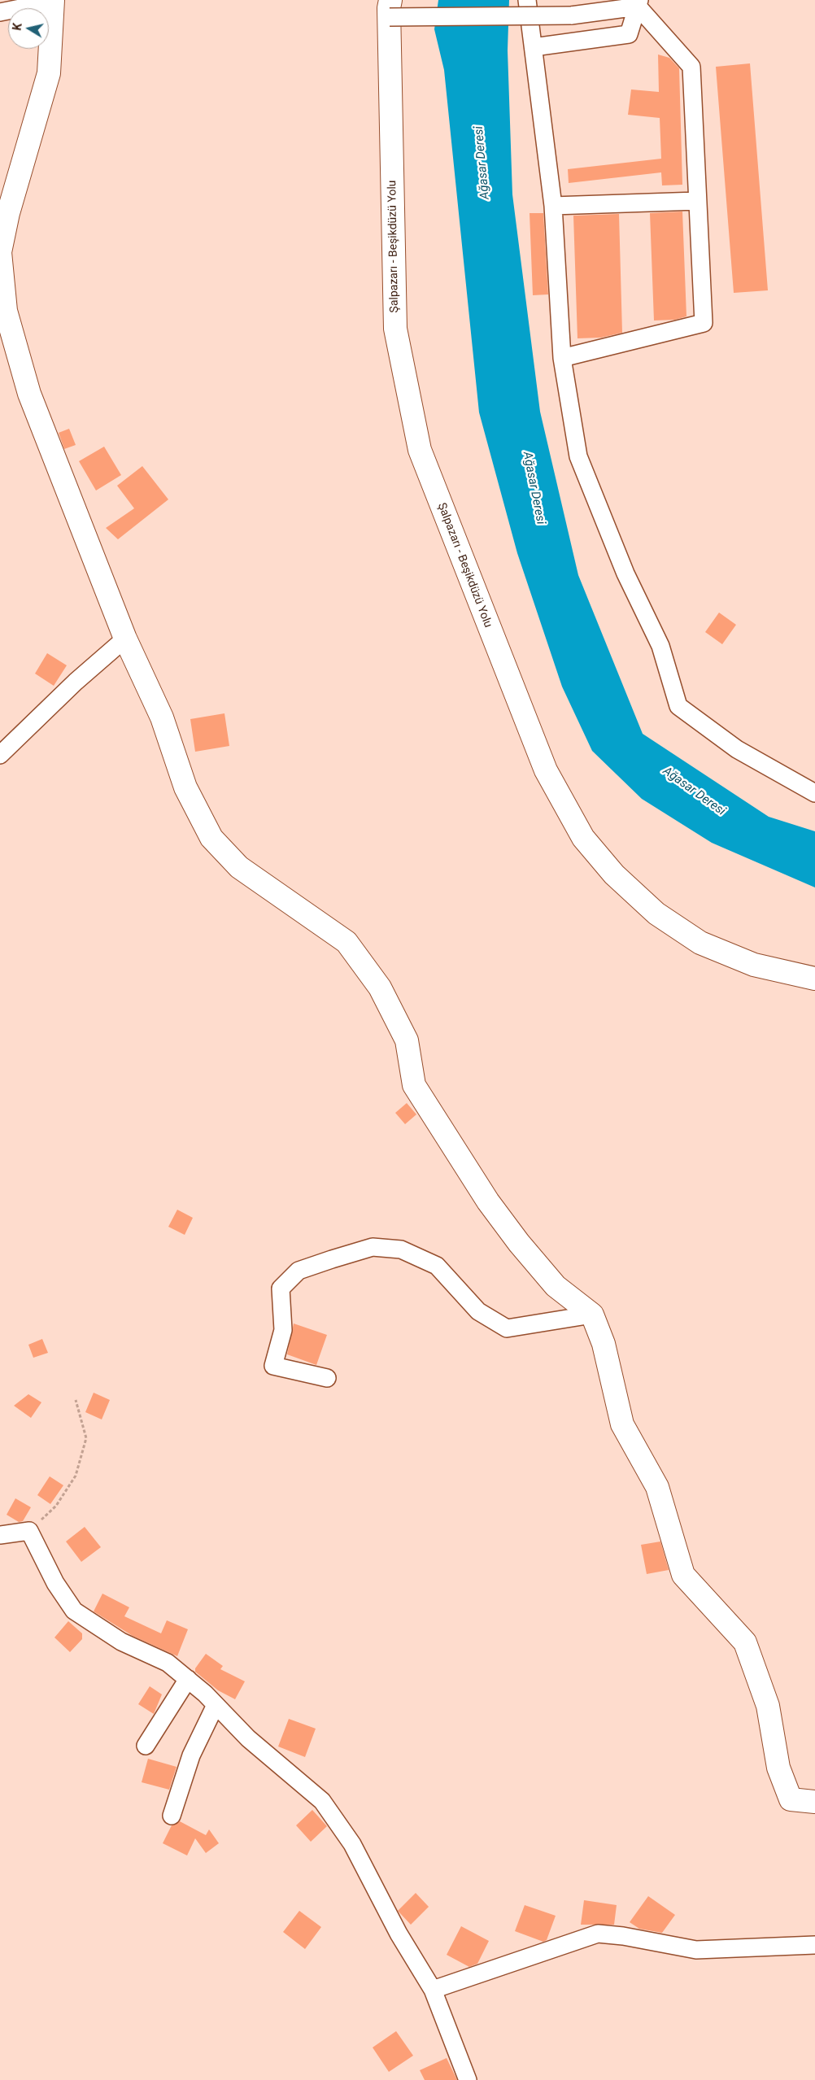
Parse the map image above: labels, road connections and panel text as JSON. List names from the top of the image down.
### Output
{
  "streets": {
    "street": ["Şalpazarı - Beşikdüzü Yolu"]
  },
  "water": ["Ağasar Deresi"],
  "north": "left"
}
